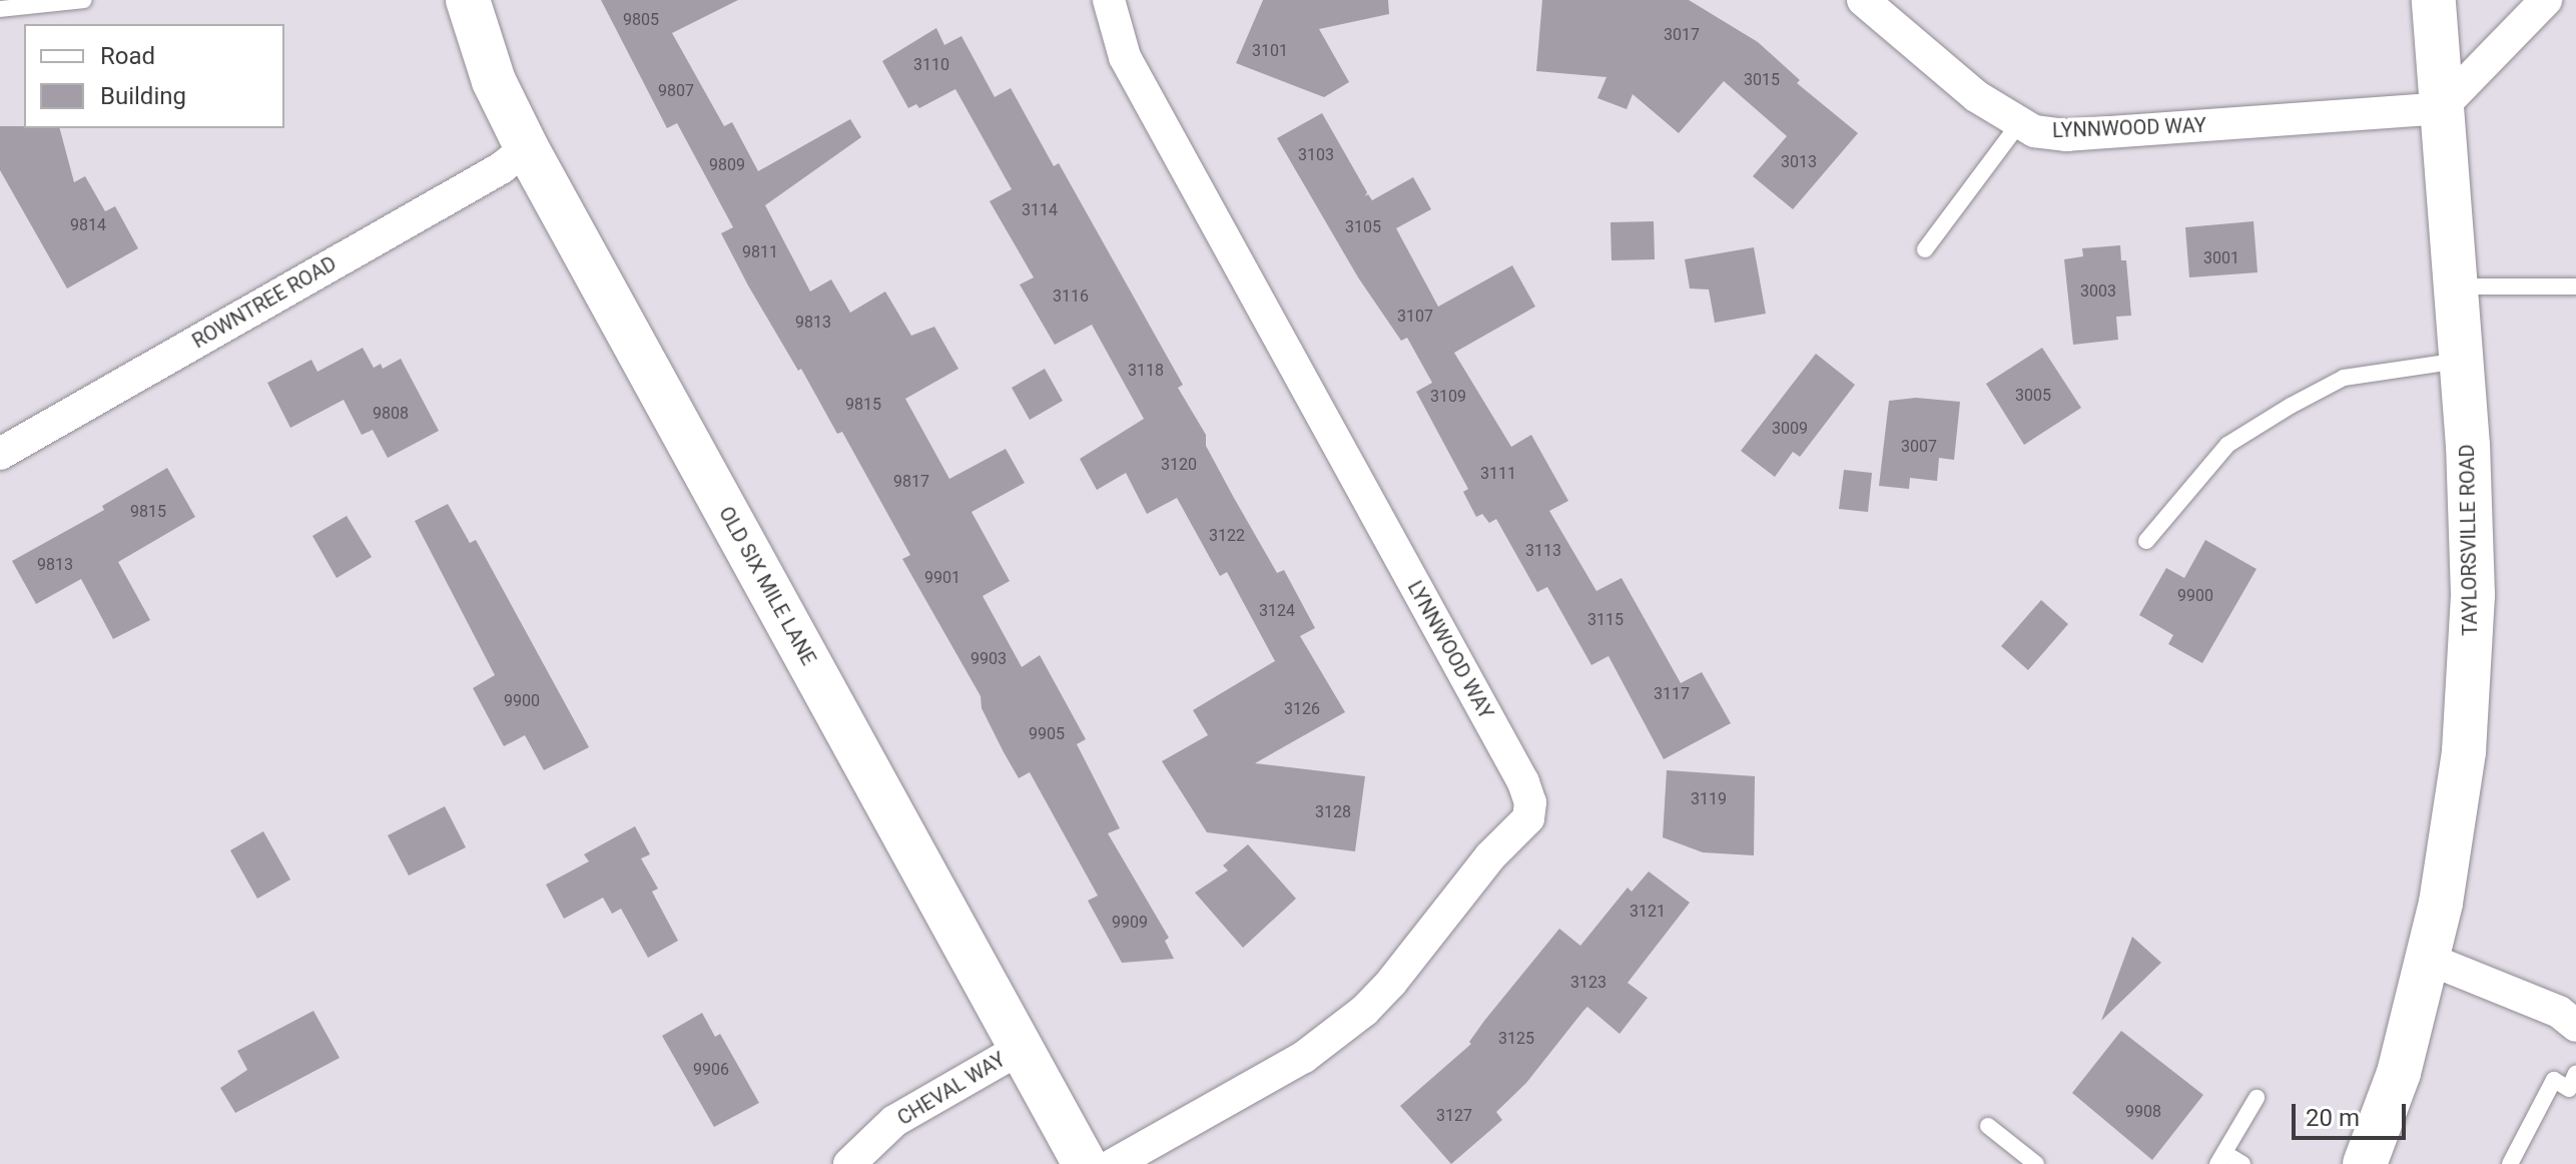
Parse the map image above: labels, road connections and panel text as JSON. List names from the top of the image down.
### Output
{
  "streets": {
    "street": [
      "LYNNWOOD WAY",
      "ROWNTREE ROAD",
      "TAYLORSVILLE ROAD",
      "OLD SIX MILE LANE",
      "CHEVAL WAY"
    ]
  },
  "crossings": [
    ["LYNNWOOD WAY", "TAYLORSVILLE ROAD"],
    ["ROWNTREE ROAD", "OLD SIX MILE LANE"],
    ["OLD SIX MILE LANE", "CHEVAL WAY"]
  ],
  "house_numbers": [
    "9805",
    "3017",
    "3101",
    "3110",
    "3015",
    "9807",
    "3103",
    "3013",
    "9809",
    "3114",
    "9814",
    "3105",
    "9811",
    "3001",
    "3003",
    "3116",
    "3107",
    "9813",
    "3118",
    "3005",
    "3109",
    "9815",
    "9808",
    "3009",
    "3007",
    "3120",
    "3111",
    "9817",
    "9815",
    "3122",
    "3113",
    "9813",
    "9901",
    "9900",
    "3124",
    "3115",
    "9903",
    "3117",
    "9900",
    "3126",
    "9905",
    "3119",
    "3128",
    "3121",
    "9909",
    "3123",
    "3125",
    "9906",
    "9908",
    "3127"
  ],
  "legend": ["Road", "Building"],
  "scale_bar": "20 m"
}
